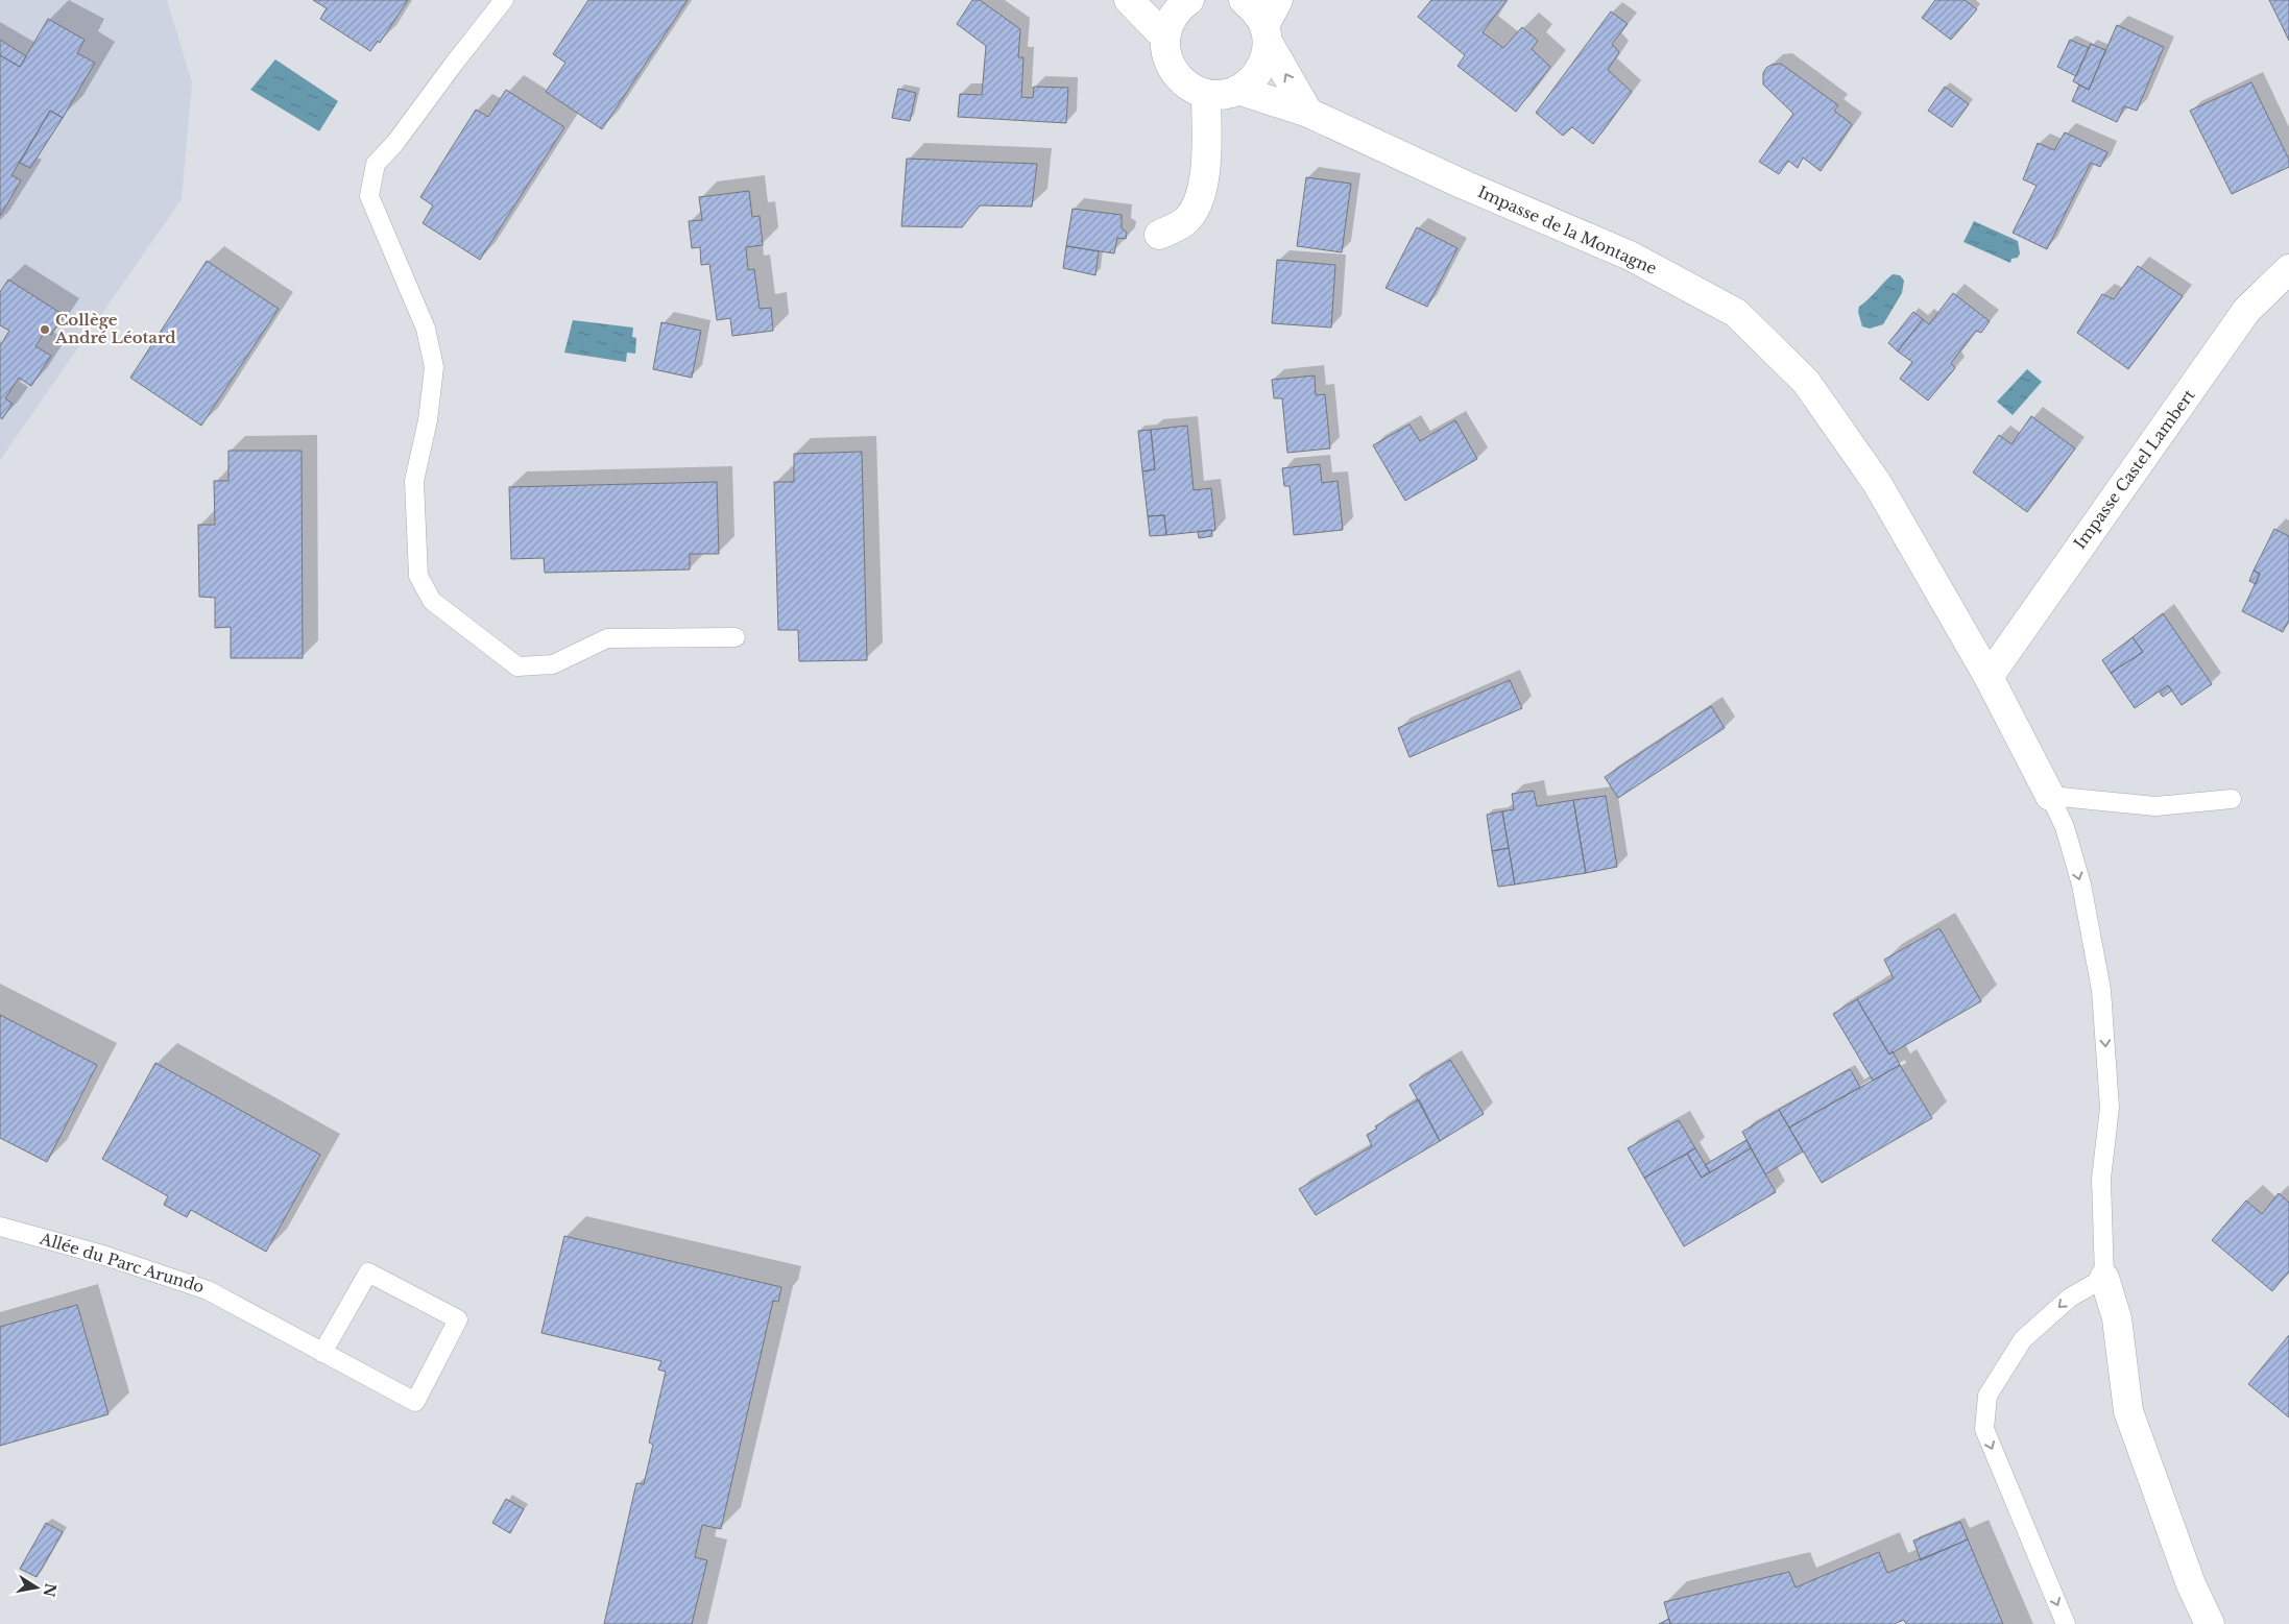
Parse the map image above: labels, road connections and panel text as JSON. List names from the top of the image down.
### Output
{
  "streets": {
    "street": ["Impasse de la Montagne", "Impasse Castel Lambert"],
    "lane": ["Allée du Parc Arundo"]
  },
  "crossings": [
    ["Impasse de la Montagne", "Impasse Castel Lambert"]
  ],
  "places": ["Collège André Léotard"],
  "north": "right"
}
